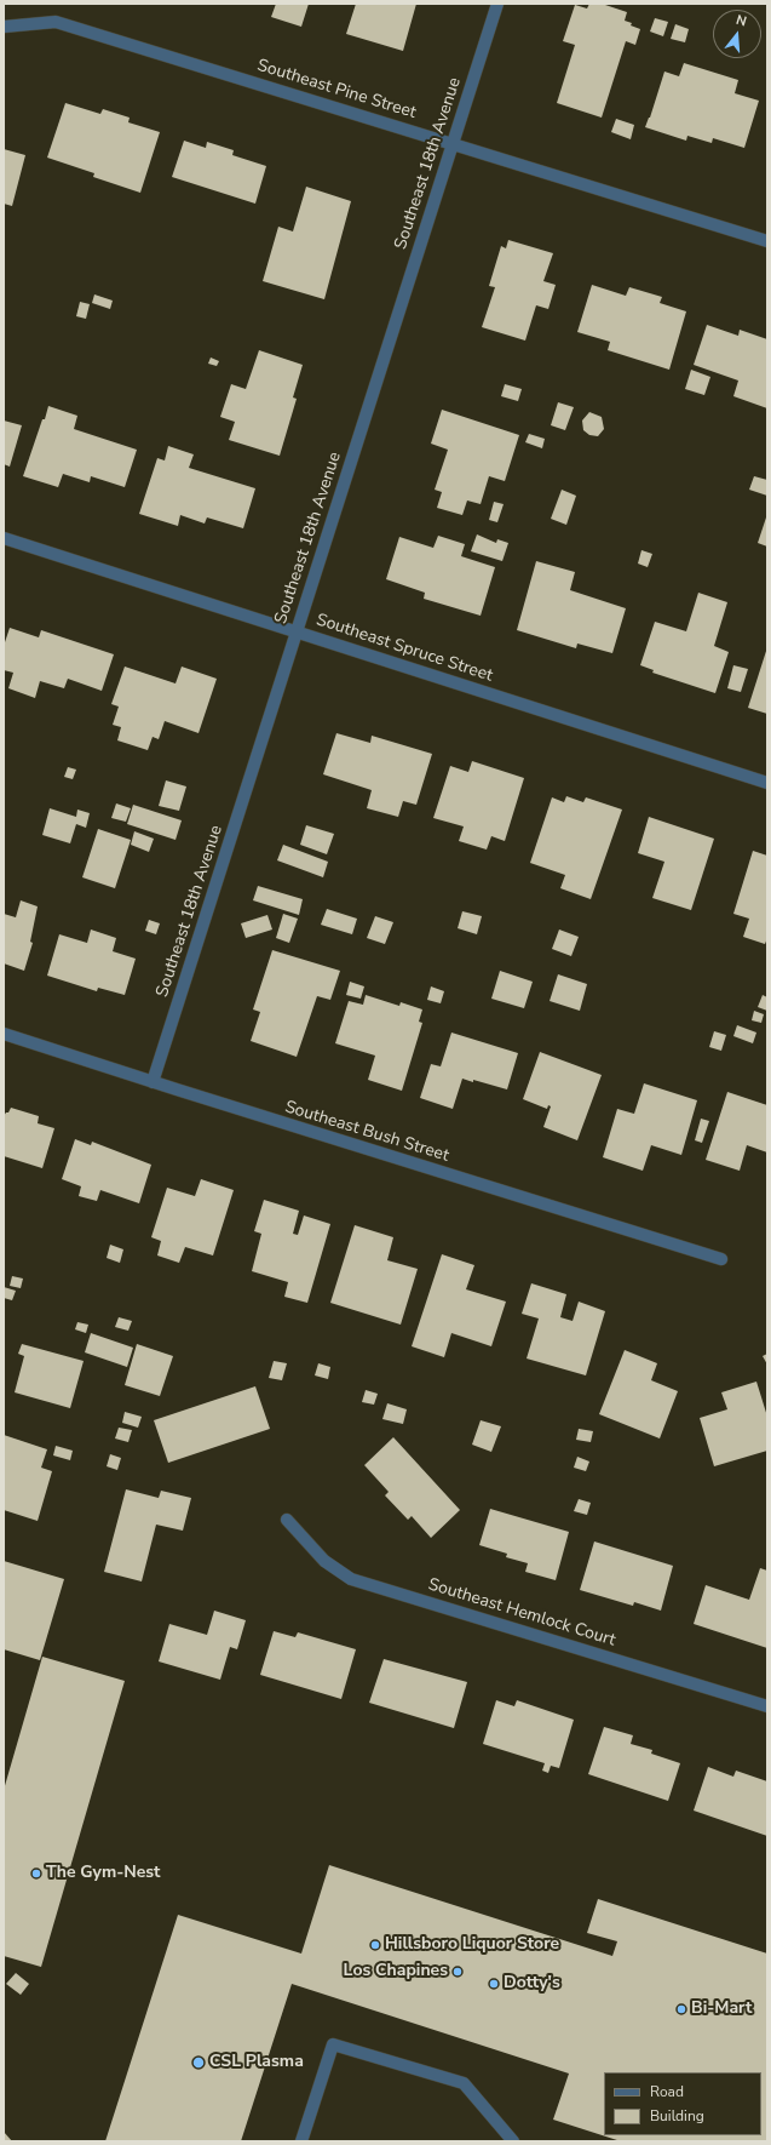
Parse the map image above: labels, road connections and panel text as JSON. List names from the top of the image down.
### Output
{
  "streets": {
    "street": [
      "Southeast Pine Street",
      "Southeast 18th Avenue",
      "Southeast Spruce Street",
      "Southeast Bush Street",
      "Southeast Hemlock Court"
    ]
  },
  "crossings": [
    ["Southeast Pine Street", "Southeast 18th Avenue"],
    ["Southeast 18th Avenue", "Southeast Spruce Street"],
    ["Southeast 18th Avenue", "Southeast Bush Street"]
  ],
  "places": [
    "The Gym-Nest",
    "Hillsboro Liquor Store",
    "Los Chapines",
    "Dotty's",
    "Bi-Mart",
    "CSL Plasma"
  ],
  "legend": ["Road", "Building"],
  "north": "top"
}
